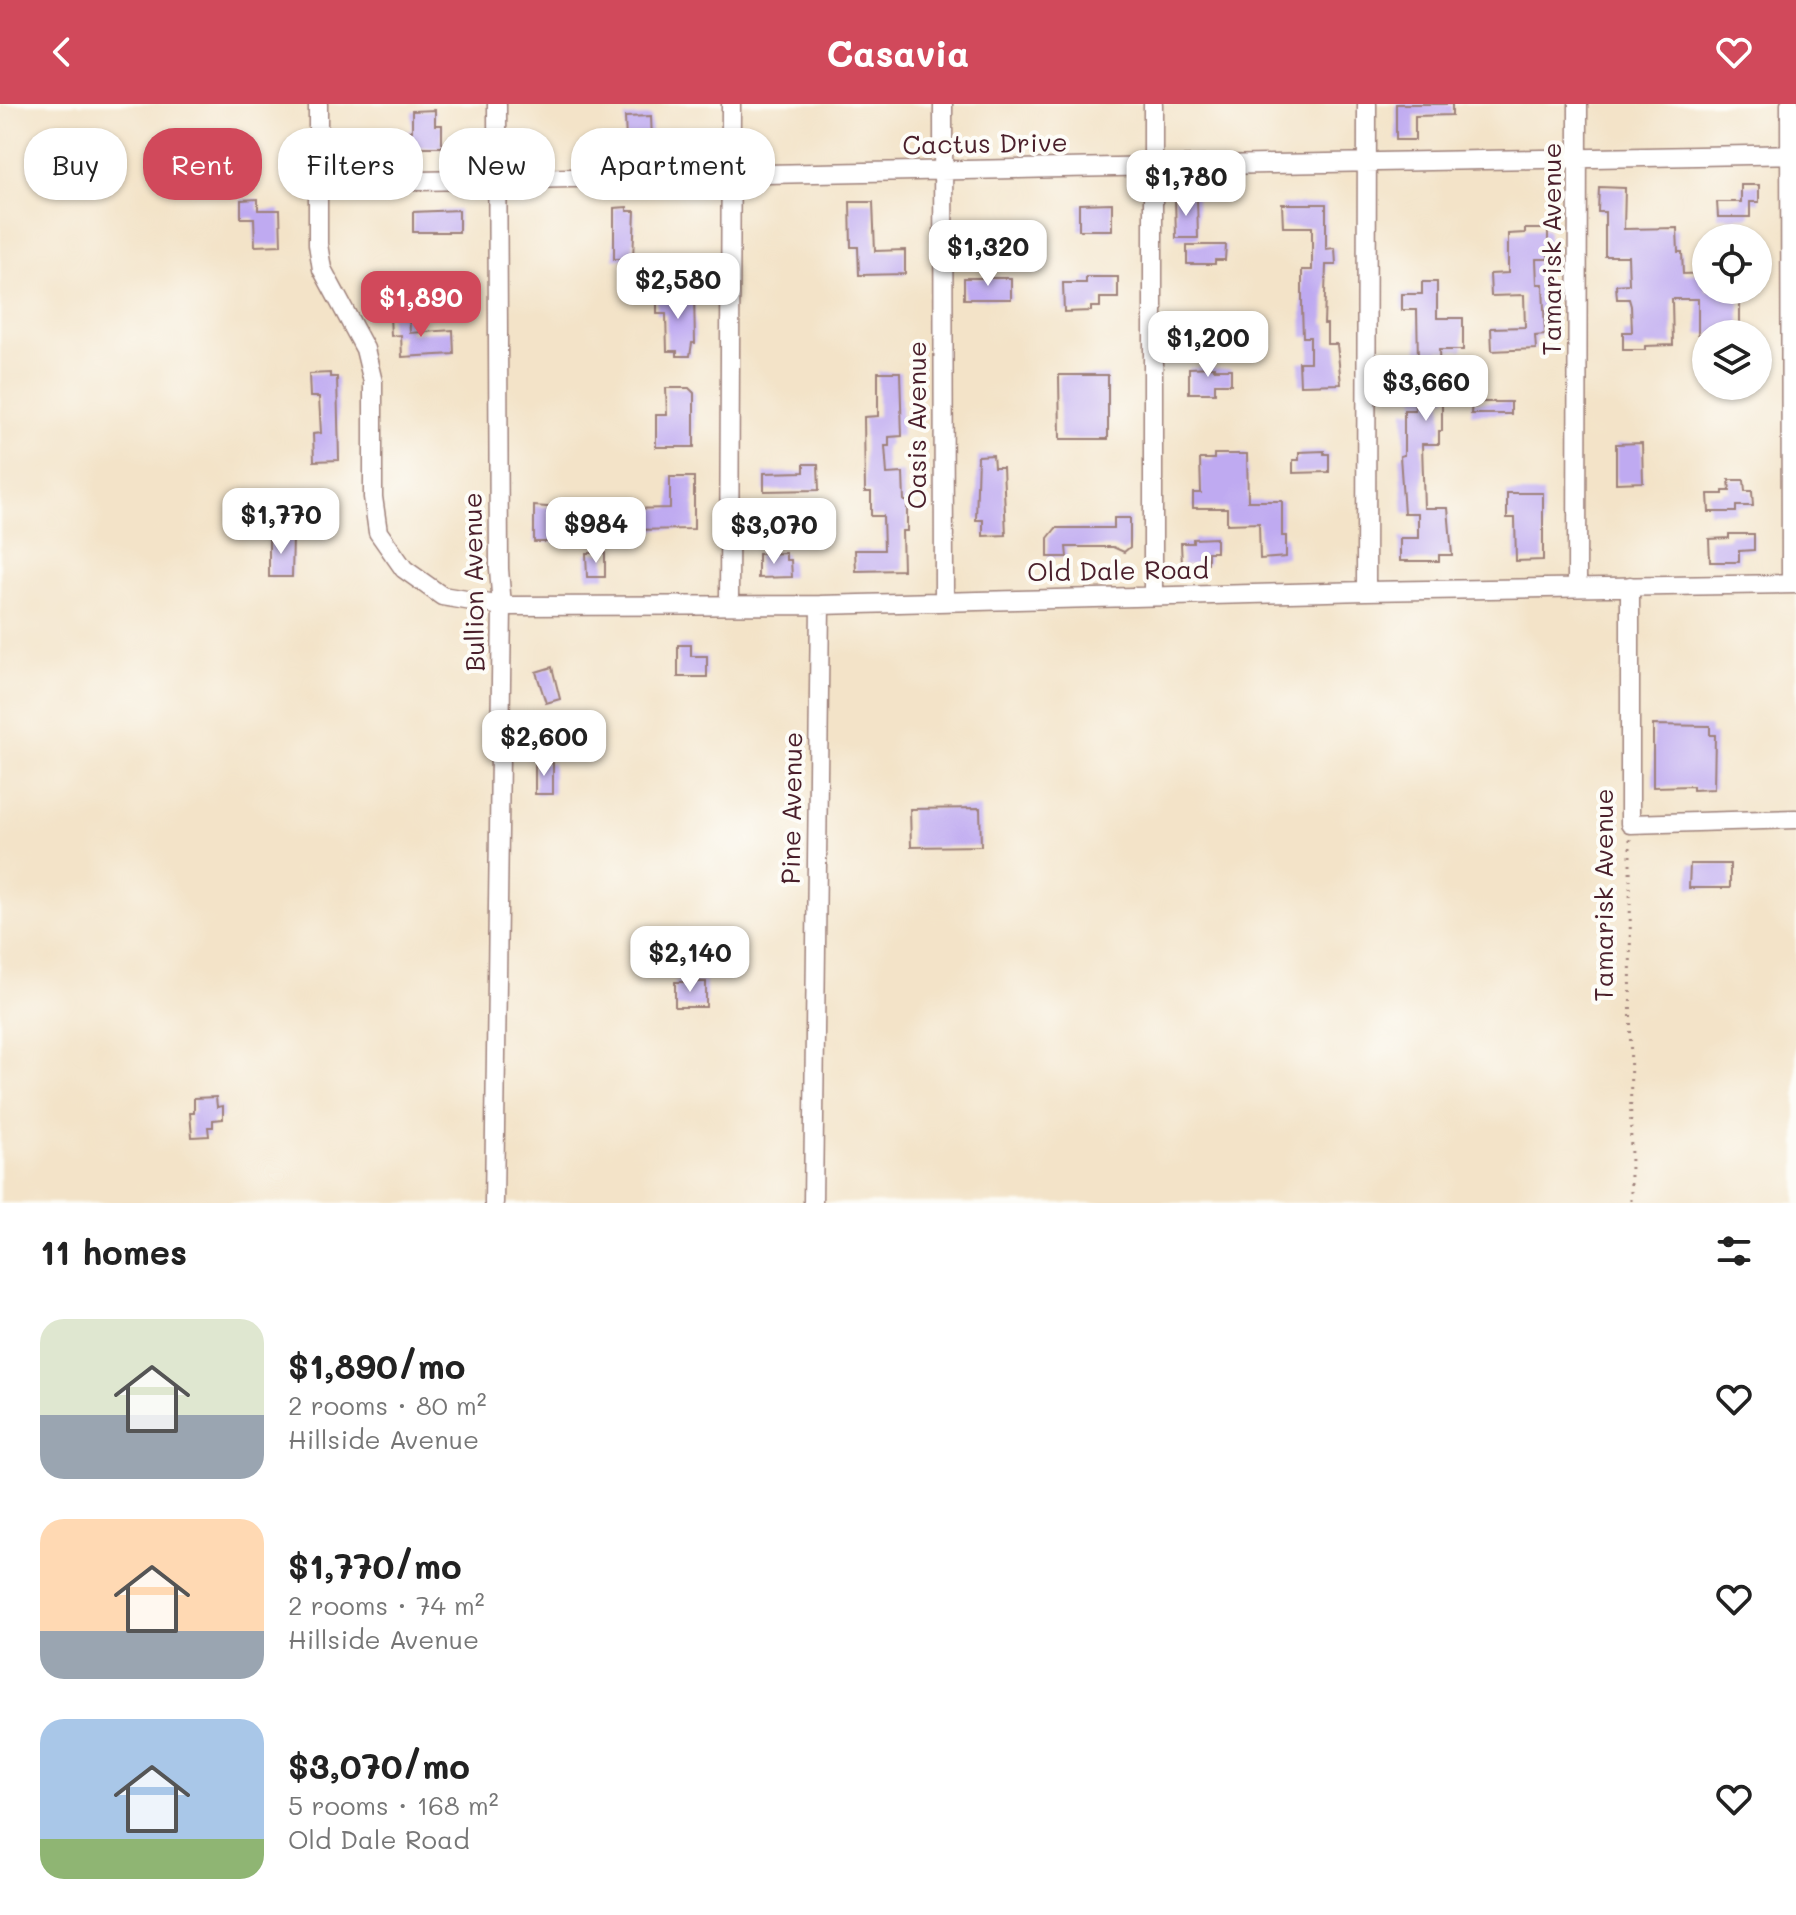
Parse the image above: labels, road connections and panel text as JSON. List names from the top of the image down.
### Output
{
  "streets": {
    "street": [
      "Cactus Drive",
      "Tamarisk Avenue",
      "Oasis Avenue",
      "Old Dale Road",
      "Bullion Avenue",
      "Pine Avenue"
    ]
  },
  "crossings": [
    ["Cactus Drive", "Tamarisk Avenue"],
    ["Cactus Drive", "Oasis Avenue"],
    ["Tamarisk Avenue", "Old Dale Road"],
    ["Oasis Avenue", "Old Dale Road"],
    ["Old Dale Road", "Bullion Avenue"],
    ["Old Dale Road", "Pine Avenue"]
  ],
  "page": {
    "header": "Casavia",
    "chip": [
      "Buy",
      "Rent",
      "Filters",
      "New",
      "Apartment"
    ],
    "price": [
      "$1,780",
      "$1,320",
      "$2,580",
      "$1,890",
      "$1,200",
      "$3,660",
      "$1,770",
      "$984",
      "$3,070",
      "$2,600",
      "$2,140"
    ],
    "heading": "11 homes",
    "list": [
      {
        "name": "$1,890/mo",
        "note": "2 rooms · 80 m² · Hillside Avenue"
      },
      {
        "name": "$1,770/mo",
        "note": "2 rooms · 74 m² · Hillside Avenue"
      },
      {
        "name": "$3,070/mo",
        "note": "5 rooms · 168 m² · Old Dale Road"
      }
    ]
  }
}
